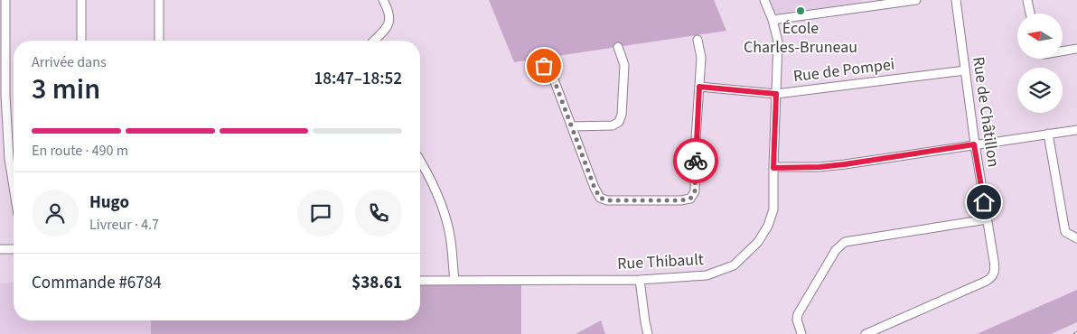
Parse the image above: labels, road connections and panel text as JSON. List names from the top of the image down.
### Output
{
  "streets": {
    "street": ["Rue de Pompei", "Rue de Châtillon", "Rue Thibault"]
  },
  "crossings": [
    ["Rue de Pompei", "Rue de Châtillon"],
    ["Rue de Pompei", "Rue Thibault"]
  ],
  "places": ["École Charles-Bruneau"],
  "north": "left",
  "page": {
    "heading": ["3 min", "Arrivée dans", "18:47–18:52"],
    "panel": [
      "Hugo",
      "Livreur · 4.7",
      "Commande #6784",
      "$38.61"
    ],
    "bar": "En route · 490 m"
  }
}
